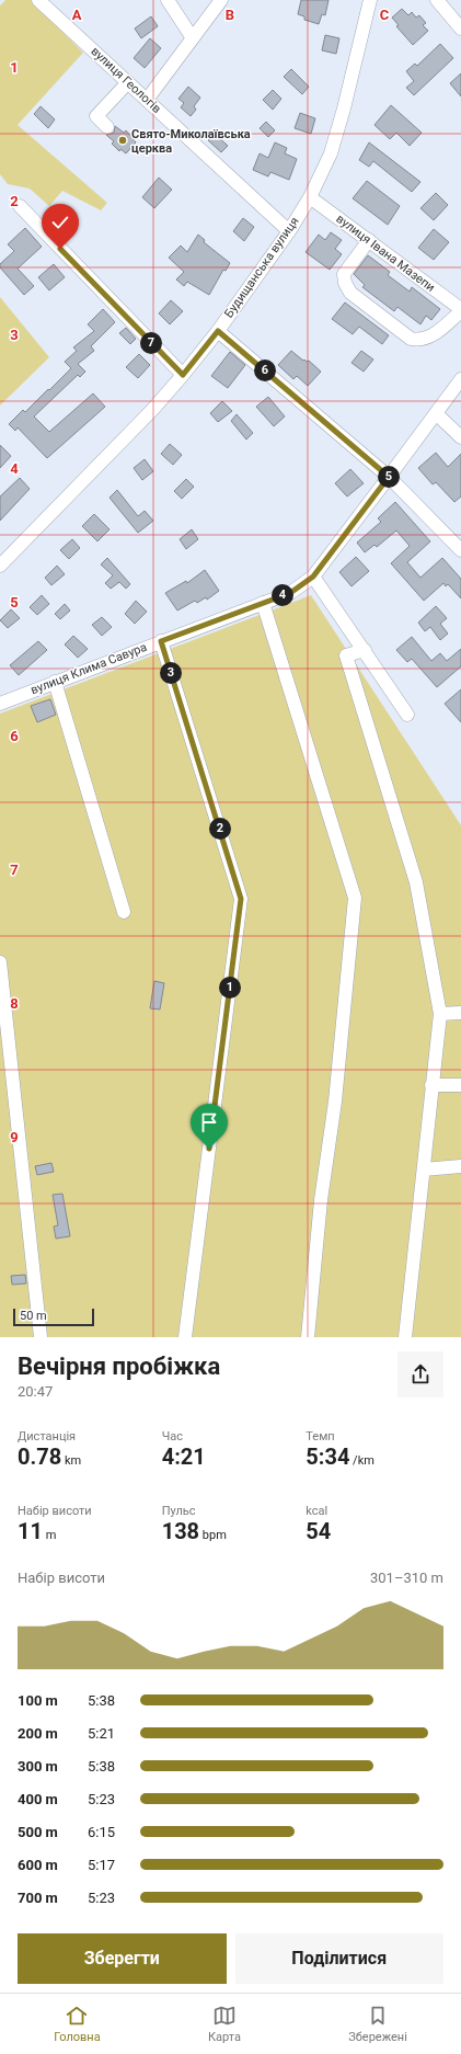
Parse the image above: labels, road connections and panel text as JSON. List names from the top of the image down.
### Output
{
  "streets": {
    "street": [
      "вулиця Геологів",
      "вулиця Івана Мазепи",
      "Будищанська вулиця",
      "вулиця Клима Савура"
    ]
  },
  "crossings": [
    ["вулиця Геологів", "Будищанська вулиця"],
    ["вулиця Івана Мазепи", "Будищанська вулиця"]
  ],
  "places": ["Свято-Миколаївська церква"],
  "scale_bar": "50 m",
  "page": {
    "pins": [
      "7",
      "6",
      "5",
      "4",
      "3",
      "2",
      "1"
    ],
    "scale": "50 m",
    "heading": ["Вечірня пробіжка", "20:47"],
    "stats": [
      ["Дистанція", "0.78 km"],
      ["Час", "4:21"],
      ["Темп", "5:34 /km"],
      ["Набір висоти", "11 m"],
      ["Пульс", "138 bpm"],
      ["kcal", "54"]
    ],
    "chart": ["Набір висоти", "301–310 m"],
    "list": [
      {
        "name": "100 m",
        "note": "5:38"
      },
      {
        "name": "200 m",
        "note": "5:21"
      },
      {
        "name": "300 m",
        "note": "5:38"
      },
      {
        "name": "400 m",
        "note": "5:23"
      },
      {
        "name": "500 m",
        "note": "6:15"
      },
      {
        "name": "600 m",
        "note": "5:17"
      },
      {
        "name": "700 m",
        "note": "5:23"
      }
    ],
    "buttons": ["Зберегти", "Поділитися"],
    "tabs": ["Головна", "Карта", "Збережені"]
  },
  "grid": {
    "columns": ["A", "B", "C"],
    "rows": [
      "1",
      "2",
      "3",
      "4",
      "5",
      "6",
      "7",
      "8",
      "9"
    ]
  }
}
